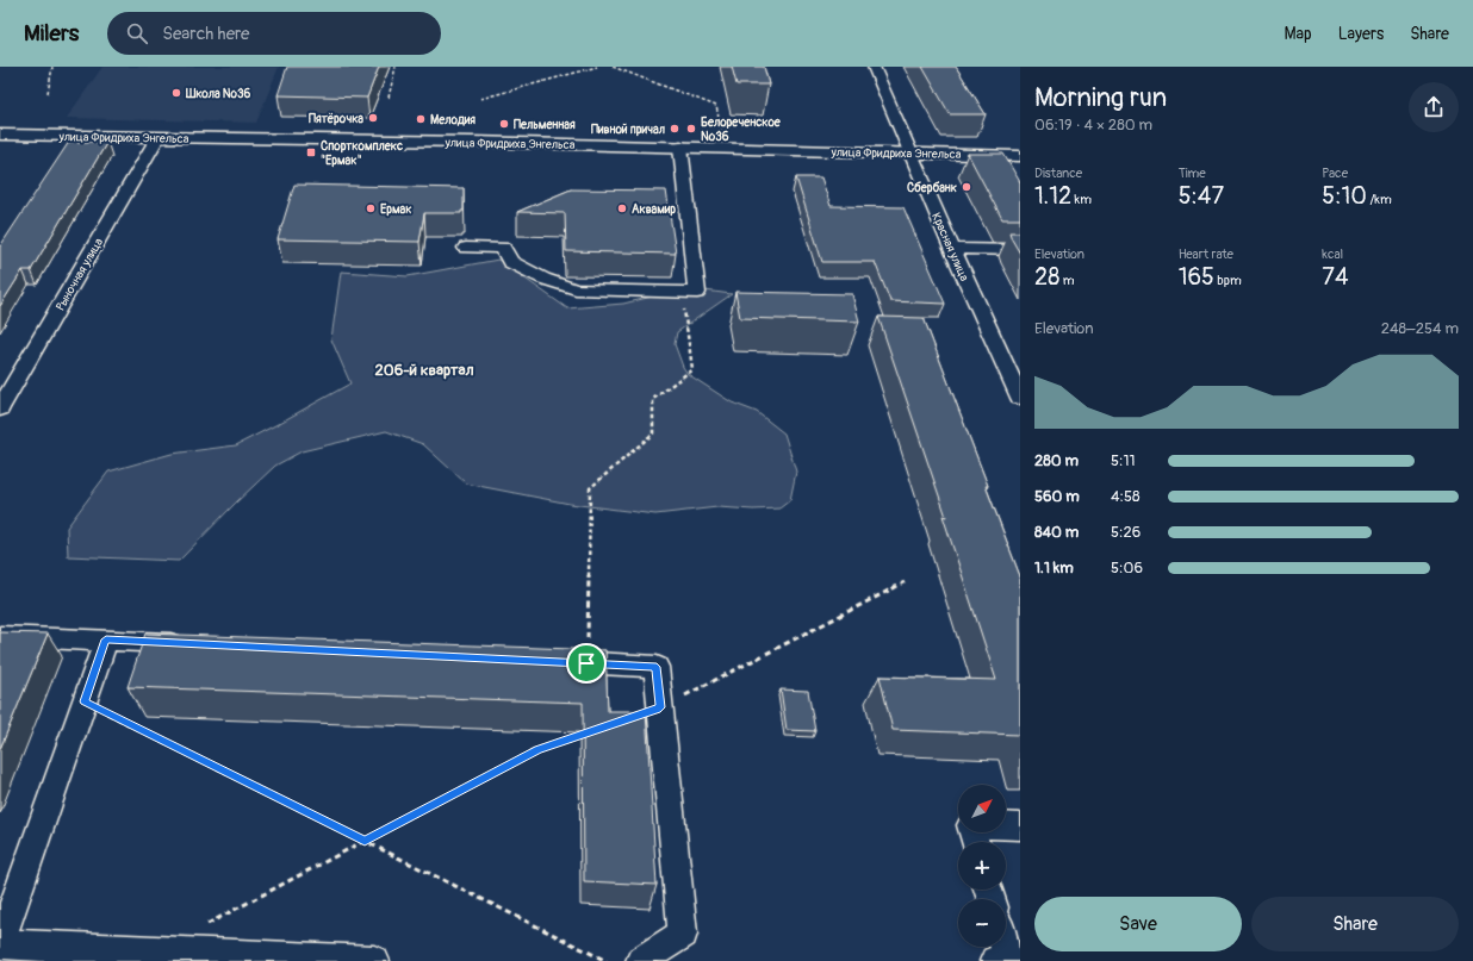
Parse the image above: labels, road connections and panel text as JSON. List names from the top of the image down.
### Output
{
  "streets": {
    "street": ["улица Фридриха Энгельса", "Красная улица", "Рыночная улица"]
  },
  "crossings": [
    ["улица Фридриха Энгельса", "Красная улица"],
    ["улица Фридриха Энгельса", "Рыночная улица"]
  ],
  "districts": ["206-й квартал"],
  "places": {
    "other": [
      "Школа №36",
      "Пятёрочка",
      "Мелодия",
      "Пельменная",
      "Пивной причал",
      "Белореченское №36",
      "Сбербанк",
      "Ермак",
      "Аквамир"
    ],
    "transit": ["Спорткомплекс \"Ермак\""]
  },
  "north": "top right",
  "page": {
    "header": "Milers",
    "search": "Search here",
    "nav": ["Map", "Layers", "Share"],
    "heading": ["Morning run", "06:19 · 4 × 280 m"],
    "stats": [
      ["Distance", "1.12 km"],
      ["Time", "5:47"],
      ["Pace", "5:10 /km"],
      ["Elevation", "28 m"],
      ["Heart rate", "165 bpm"],
      ["kcal", "74"]
    ],
    "chart": ["Elevation", "248–254 m"],
    "list": [
      {
        "name": "280 m",
        "note": "5:11"
      },
      {
        "name": "560 m",
        "note": "4:58"
      },
      {
        "name": "840 m",
        "note": "5:26"
      },
      {
        "name": "1.1 km",
        "note": "5:06"
      }
    ],
    "map_buttons": ["+", "−"],
    "buttons": ["Save", "Share"]
  }
}
